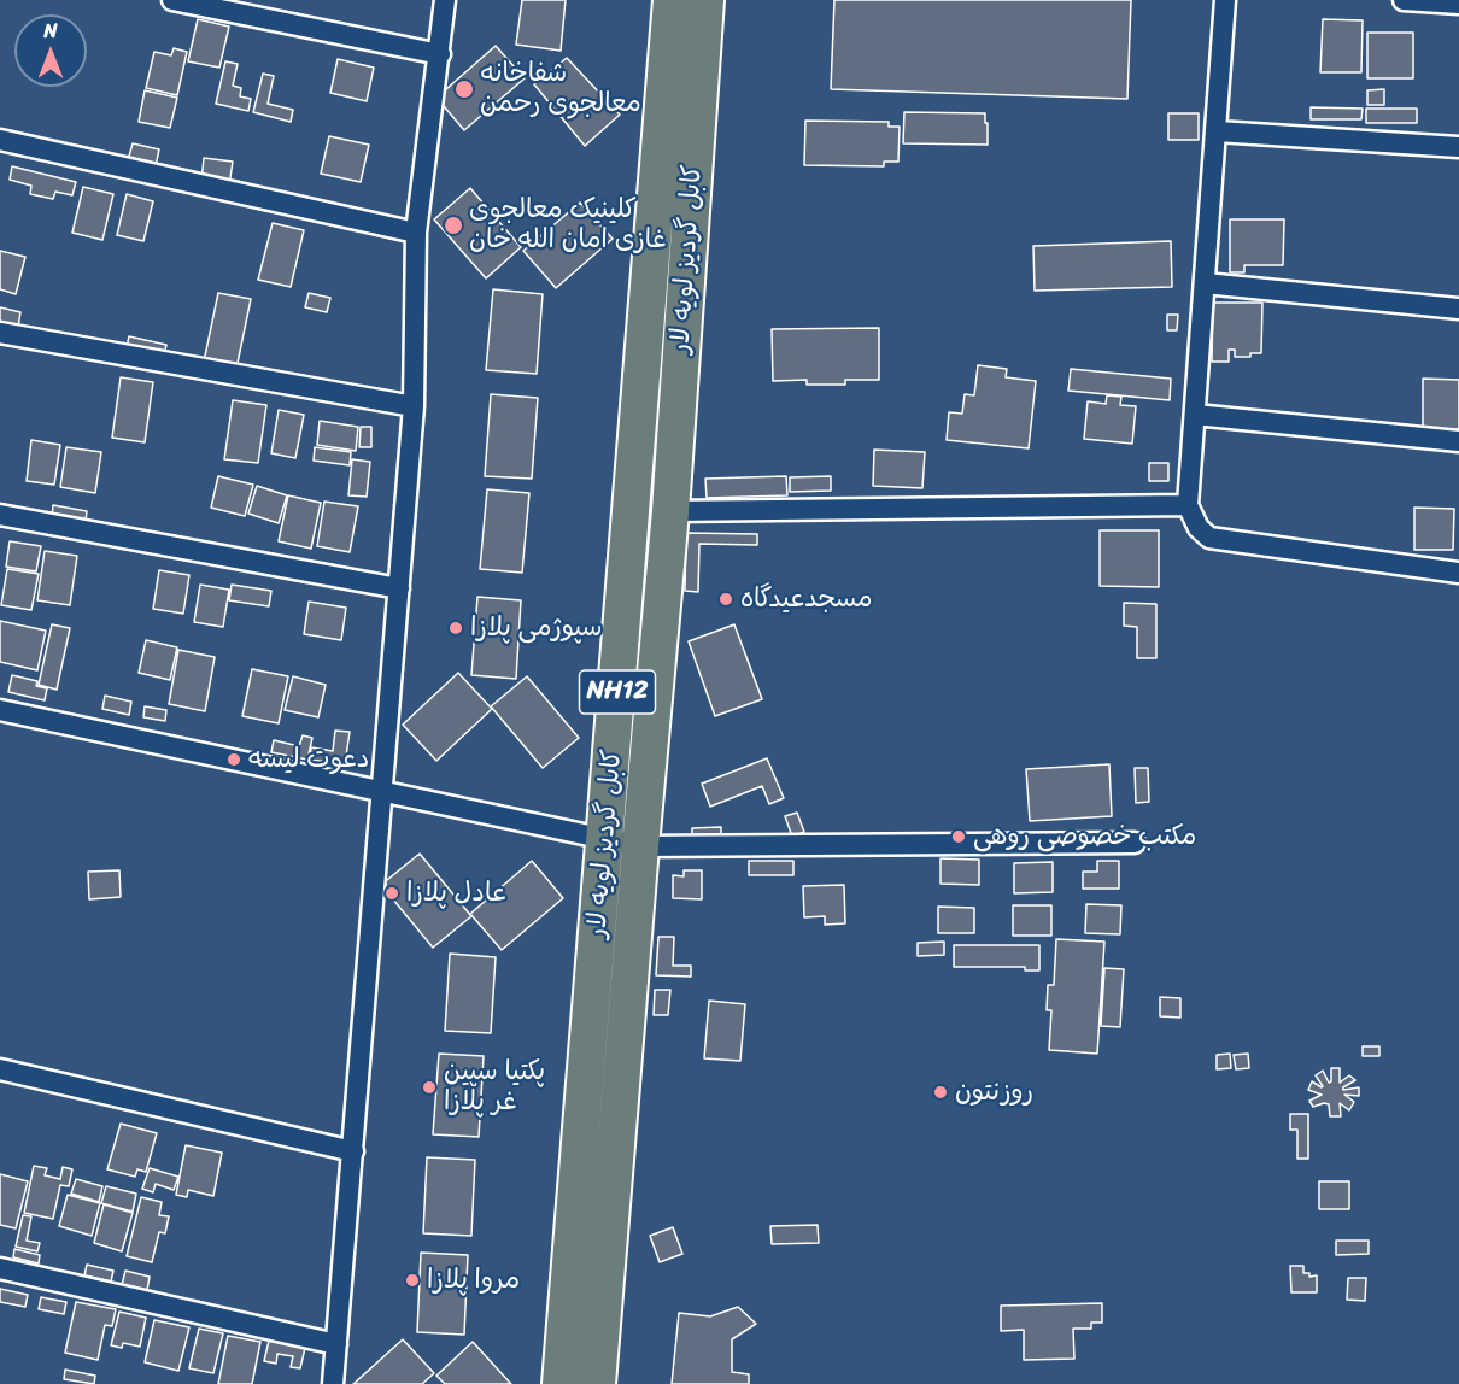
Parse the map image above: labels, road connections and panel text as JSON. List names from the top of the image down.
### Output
{
  "streets": {
    "highway": ["کابل گردیز لویه لار", "NH12"]
  },
  "places": [
    "شفاخانه معالجوی رحمن",
    "کلینیک معالجوی غازی امان الله خان",
    "مسجدعیدگاه",
    "سپوژمی پلازا",
    "دعوت لیسه",
    "مکتب خصوصی روهی",
    "عادل پلازا",
    "پکتیا سپین غر پلازا",
    "روزنتون",
    "مروا پلازا"
  ],
  "north": "top"
}
